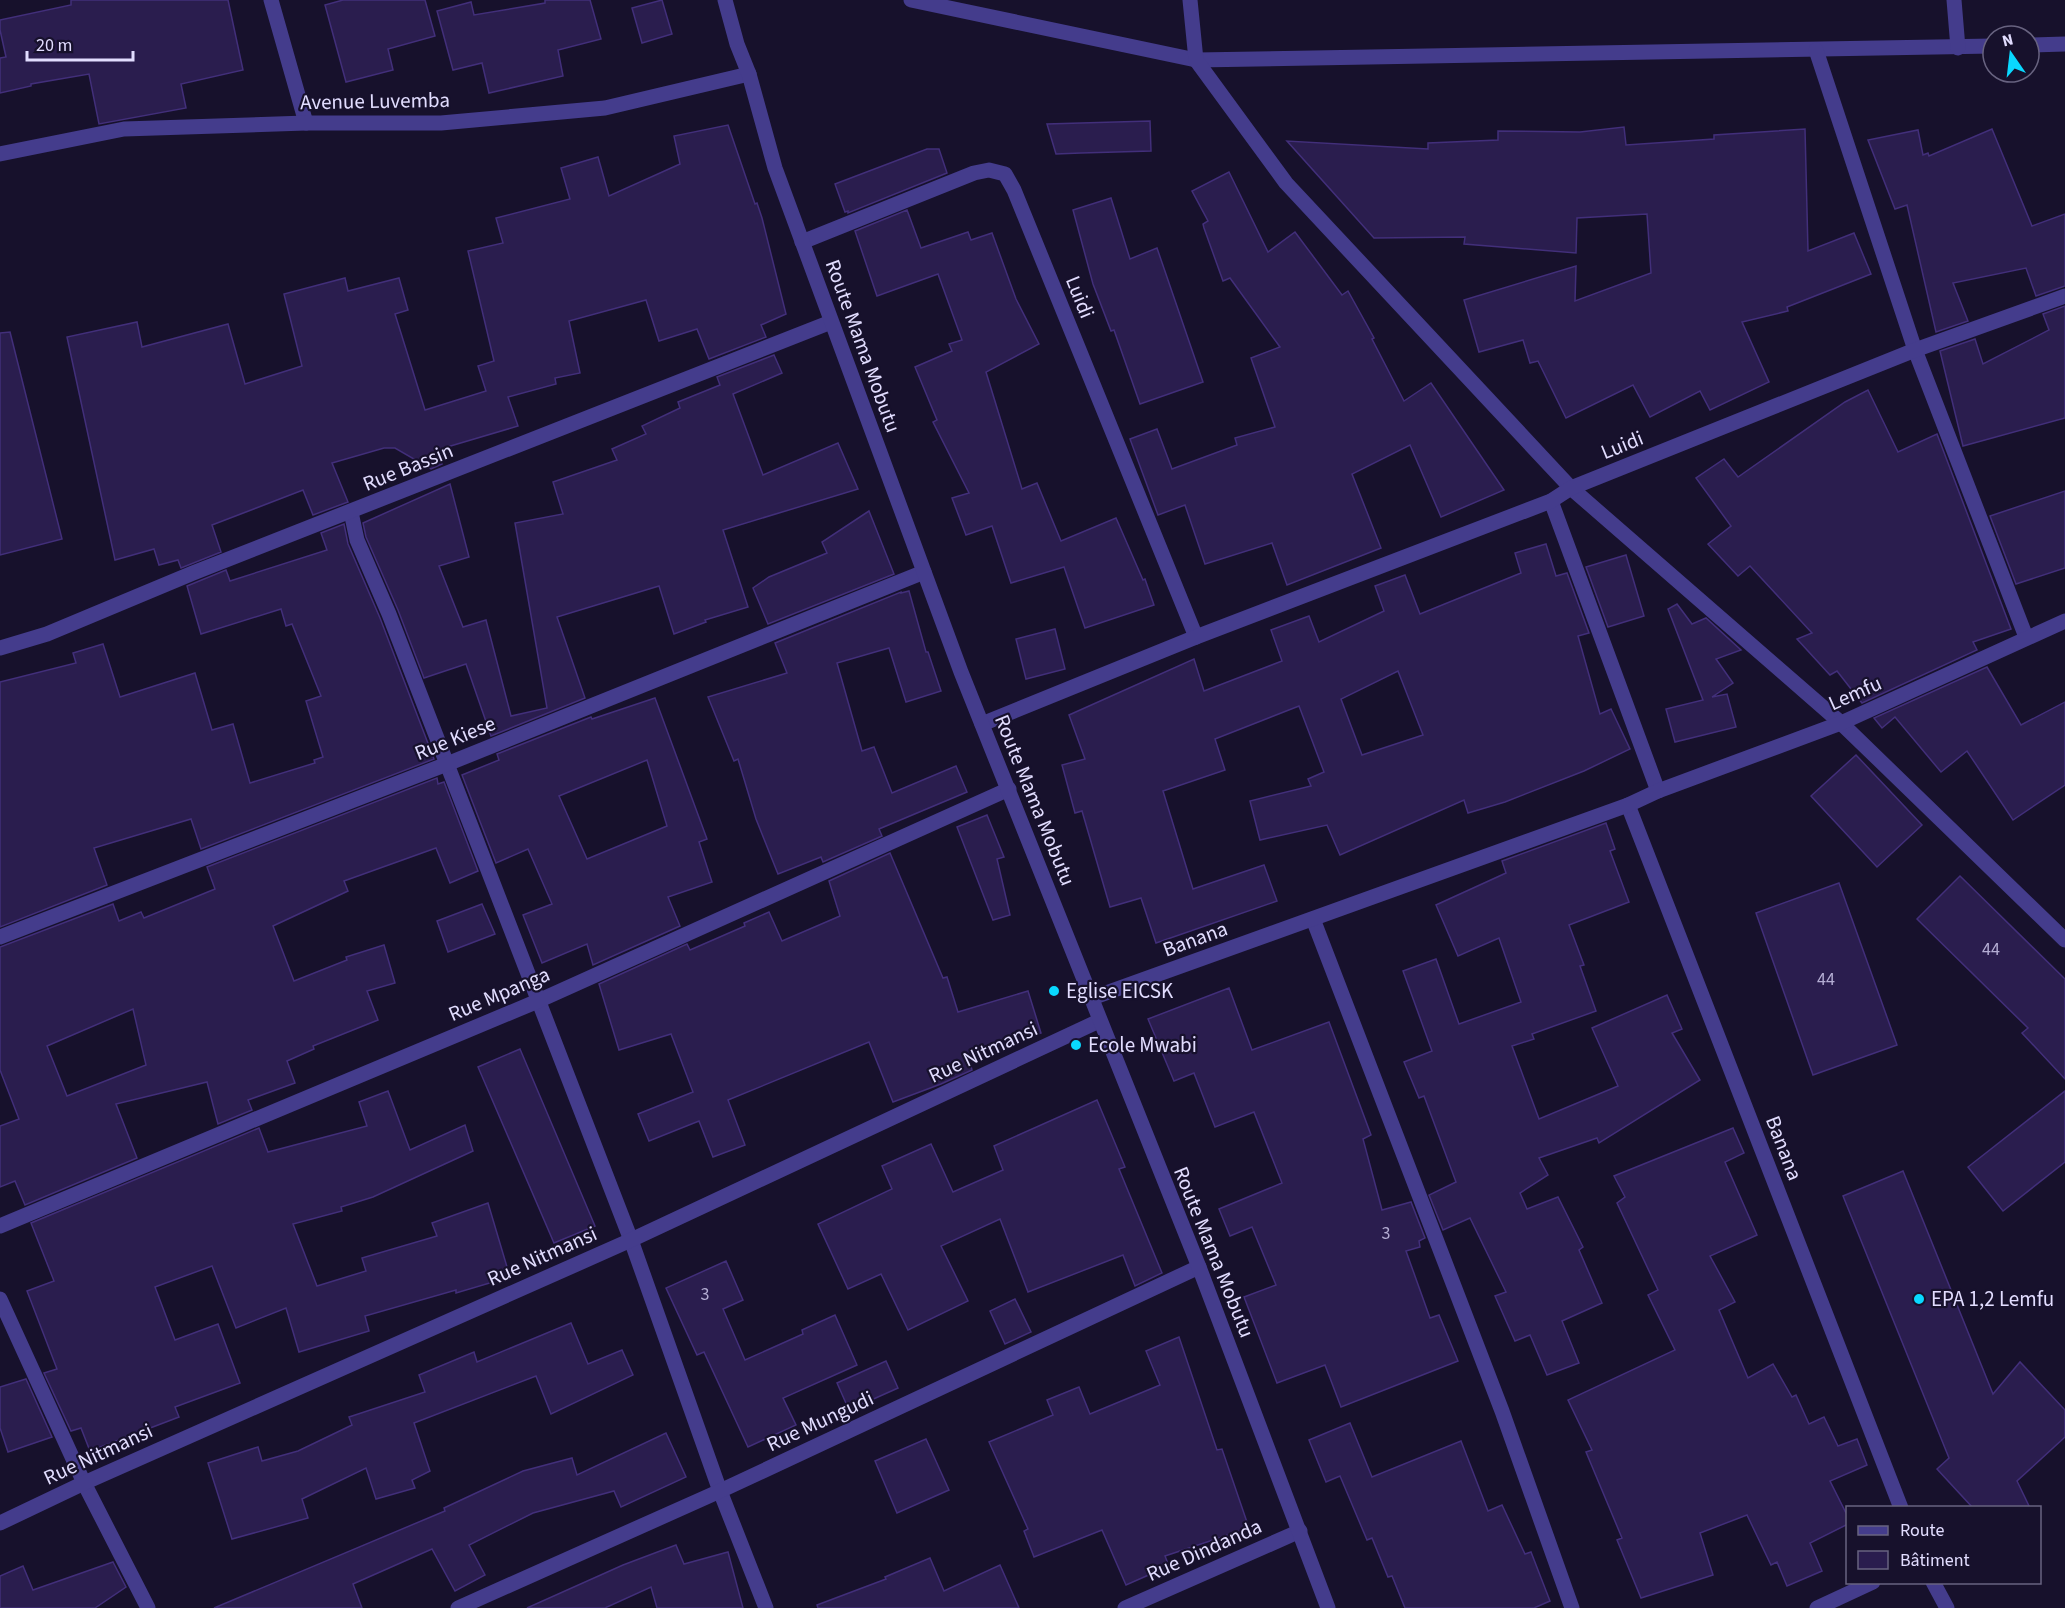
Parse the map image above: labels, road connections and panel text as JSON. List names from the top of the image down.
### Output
{
  "streets": {
    "street": [
      "Avenue Luvemba",
      "Luidi",
      "Route Mama Mobutu",
      "Rue Bassin",
      "Lemfu",
      "Rue Kiese",
      "Banana",
      "Rue Mpanga",
      "Rue Nitmansi",
      "Rue Mungudi",
      "Rue Dindanda"
    ]
  },
  "crossings": [
    ["Avenue Luvemba", "Route Mama Mobutu"],
    ["Luidi", "Route Mama Mobutu"],
    ["Route Mama Mobutu", "Rue Bassin"],
    ["Route Mama Mobutu", "Rue Kiese"],
    ["Route Mama Mobutu", "Banana"],
    ["Route Mama Mobutu", "Rue Mpanga"],
    ["Route Mama Mobutu", "Rue Nitmansi"],
    ["Route Mama Mobutu", "Rue Mungudi"],
    ["Route Mama Mobutu", "Rue Dindanda"],
    ["Lemfu", "Banana"]
  ],
  "places": ["Eglise EICSK", "Ecole Mwabi", "EPA 1,2 Lemfu"],
  "house_numbers": [
    "44",
    "44",
    "3",
    "3"
  ],
  "legend": ["Route", "Bâtiment"],
  "scale_bar": "20 m",
  "north": "top"
}
